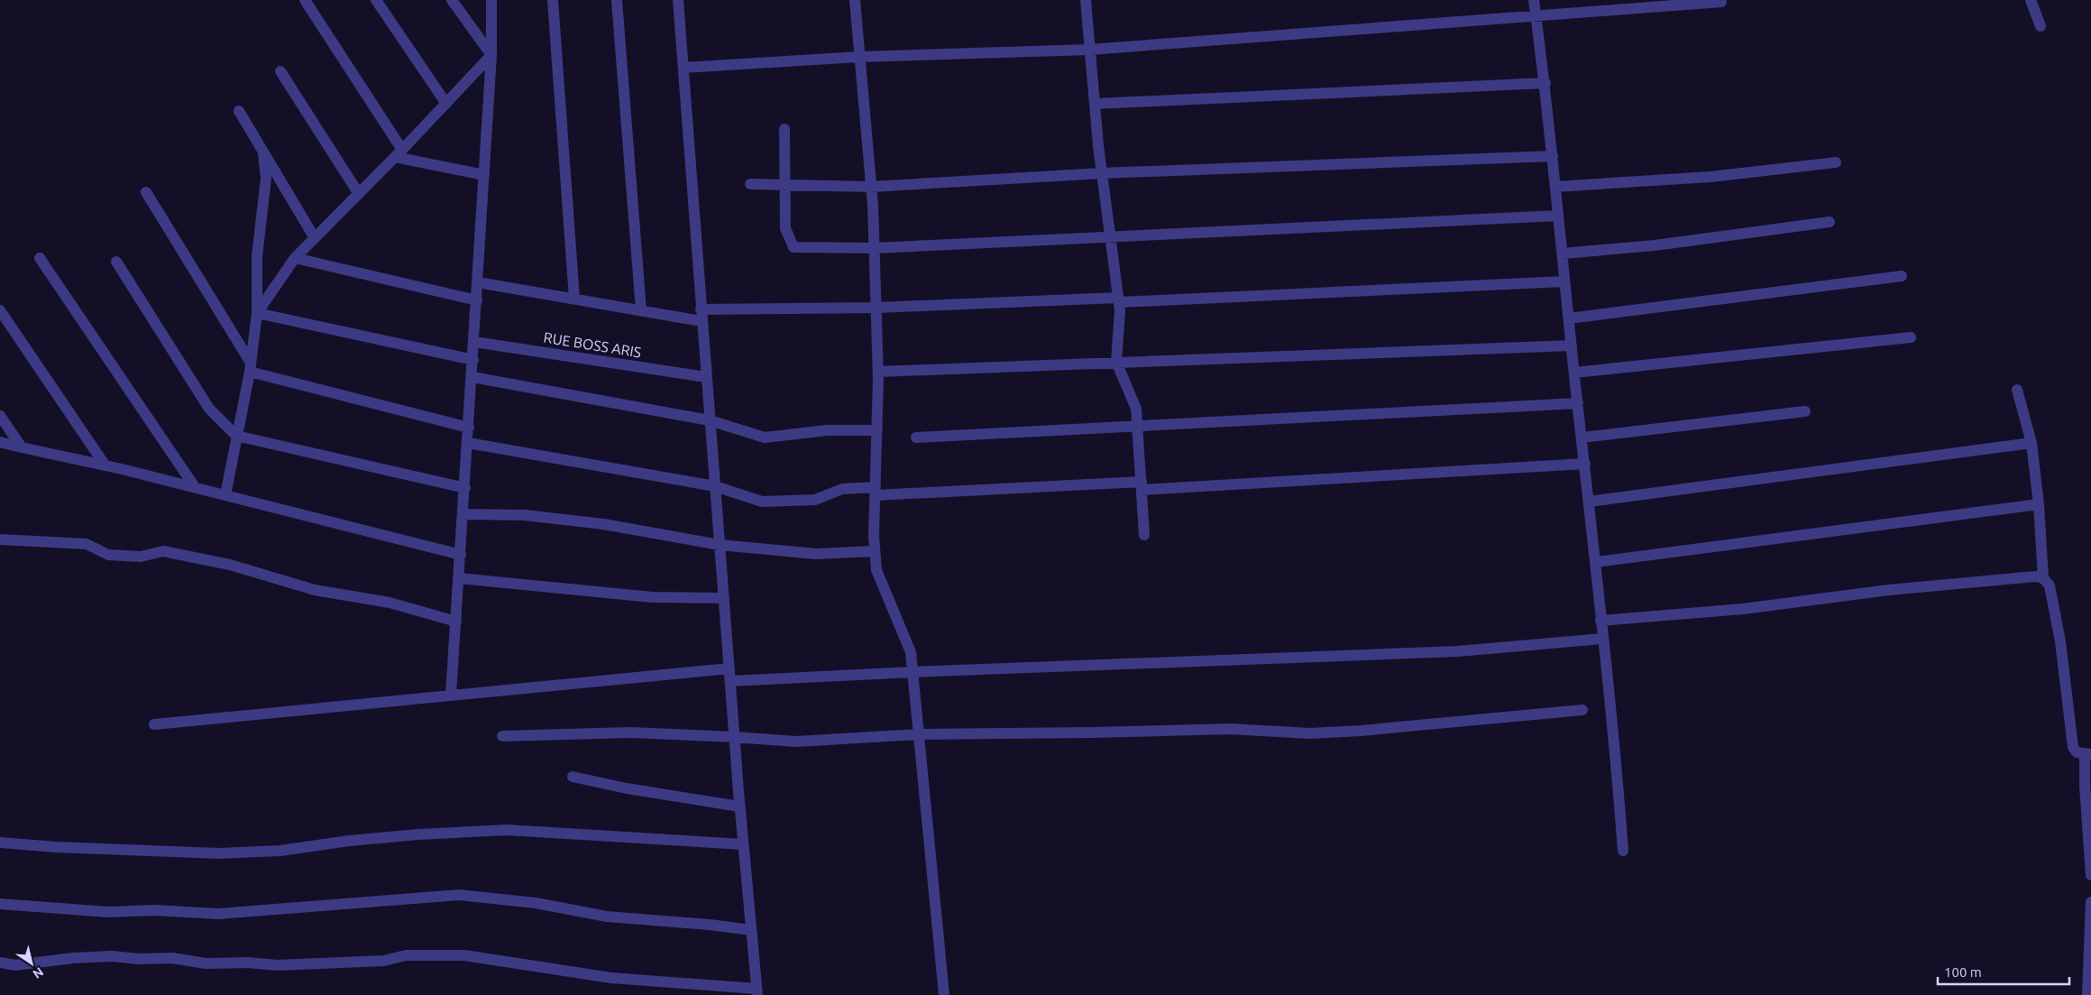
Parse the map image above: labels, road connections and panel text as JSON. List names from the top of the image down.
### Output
{
  "streets": {
    "street": ["RUE BOSS ARIS"]
  },
  "scale_bar": "100 m",
  "north": "bottom right"
}
